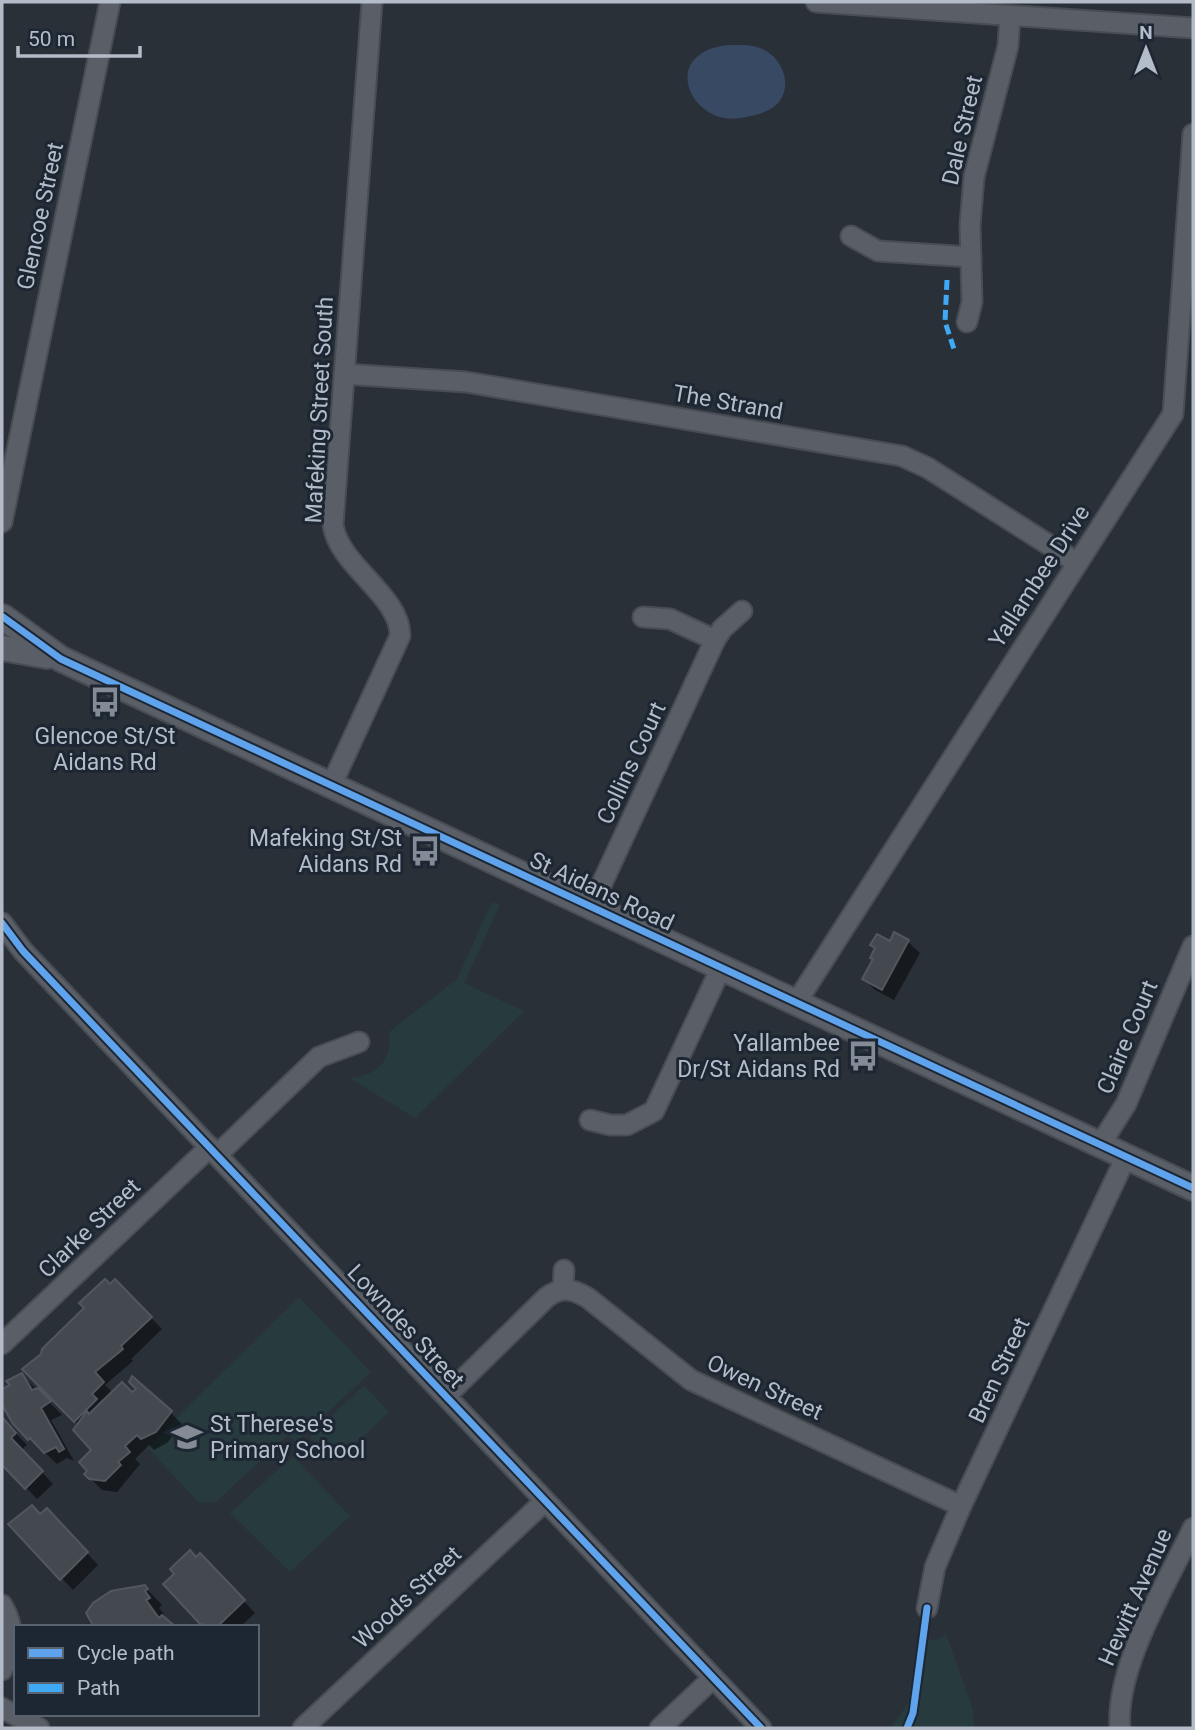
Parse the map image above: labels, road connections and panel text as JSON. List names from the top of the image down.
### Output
{
  "streets": {
    "street": [
      "Dale Street",
      "Glencoe Street",
      "The Strand",
      "Mafeking Street South",
      "Yallambee Drive",
      "Collins Court",
      "St Aidans Road",
      "Claire Court",
      "Clarke Street",
      "Lowndes Street",
      "Bren Street",
      "Owen Street",
      "Woods Street",
      "Hewitt Avenue"
    ]
  },
  "crossings": [
    ["The Strand", "Mafeking Street South"],
    ["The Strand", "Yallambee Drive"],
    ["Mafeking Street South", "St Aidans Road"],
    ["Yallambee Drive", "St Aidans Road"],
    ["Collins Court", "St Aidans Road"],
    ["St Aidans Road", "Claire Court"],
    ["St Aidans Road", "Bren Street"],
    ["Clarke Street", "Lowndes Street"],
    ["Lowndes Street", "Owen Street"],
    ["Lowndes Street", "Woods Street"],
    ["Bren Street", "Owen Street"]
  ],
  "places": {
    "bus stop": ["Glencoe St/St Aidans Rd", "Mafeking St/St Aidans Rd", "Yallambee Dr/St Aidans Rd"],
    "school or university": ["St Therese's Primary School"]
  },
  "legend": ["Cycle path", "Path"],
  "scale_bar": "50 m",
  "north": "top"
}
